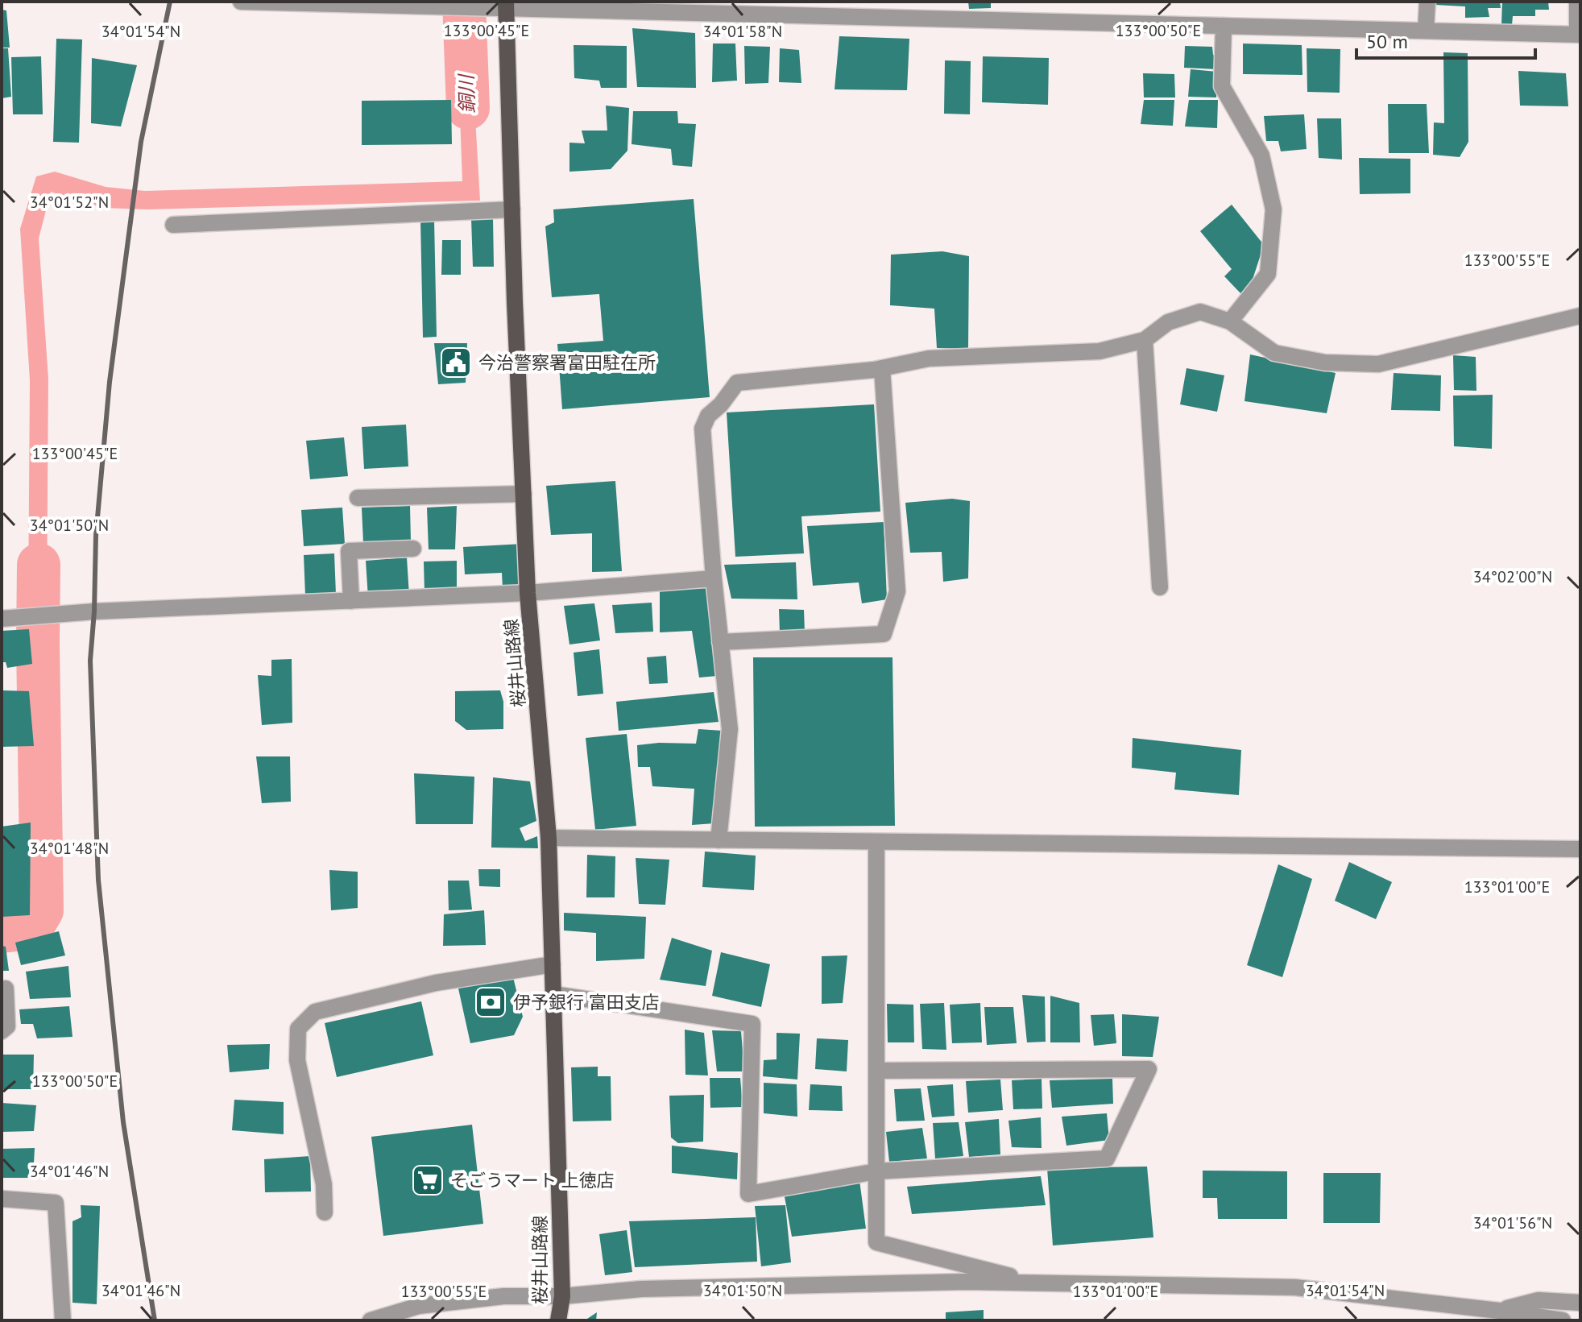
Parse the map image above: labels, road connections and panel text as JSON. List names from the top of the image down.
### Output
{
  "streets": {
    "main road": ["桜井山路線"]
  },
  "water": ["銅川"],
  "places": {
    "public building": ["今治警察署富田駐在所"],
    "bank": ["伊予銀行 富田支店"],
    "supermarket": ["そごうマート 上徳店"]
  },
  "scale_bar": "50 m",
  "coordinates": [
    "133°00'45\"E",
    "133°00'50\"E",
    "34°01'54\"N",
    "34°01'58\"N",
    "34°01'52\"N",
    "133°00'55\"E",
    "34°01'50\"N",
    "34°02'00\"N",
    "34°01'48\"N",
    "133°01'00\"E",
    "34°01'46\"N",
    "34°01'56\"N"
  ]
}
